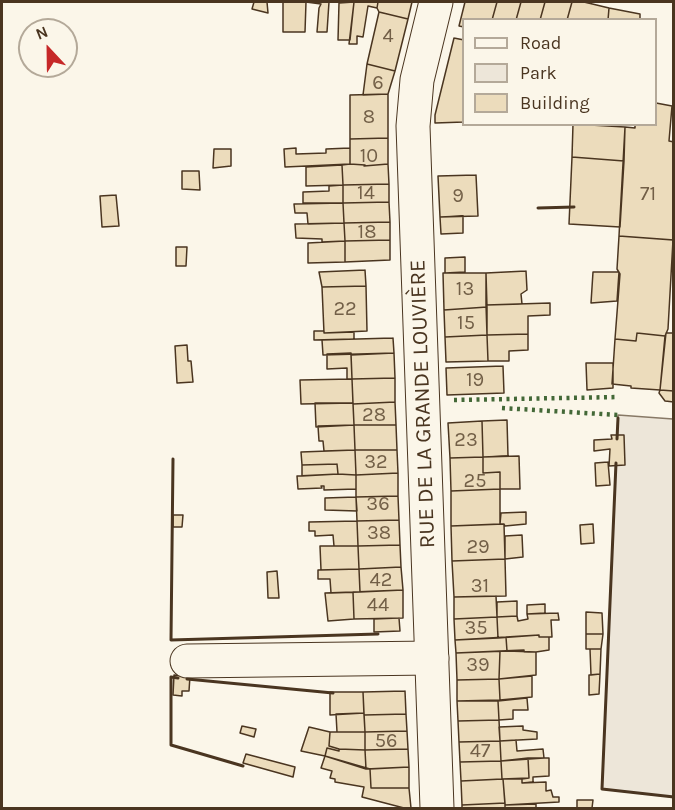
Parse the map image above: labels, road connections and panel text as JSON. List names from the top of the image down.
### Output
{
  "streets": {
    "main road": ["RUE DE LA GRANDE LOUVIÈRE"]
  },
  "house_numbers": [
    "4",
    "6",
    "8",
    "10",
    "14",
    "71",
    "9",
    "18",
    "13",
    "22",
    "15",
    "19",
    "28",
    "23",
    "32",
    "25",
    "36",
    "38",
    "29",
    "42",
    "31",
    "44",
    "35",
    "39",
    "56",
    "47"
  ],
  "legend": ["Road", "Park", "Building"],
  "north": "top"
}
